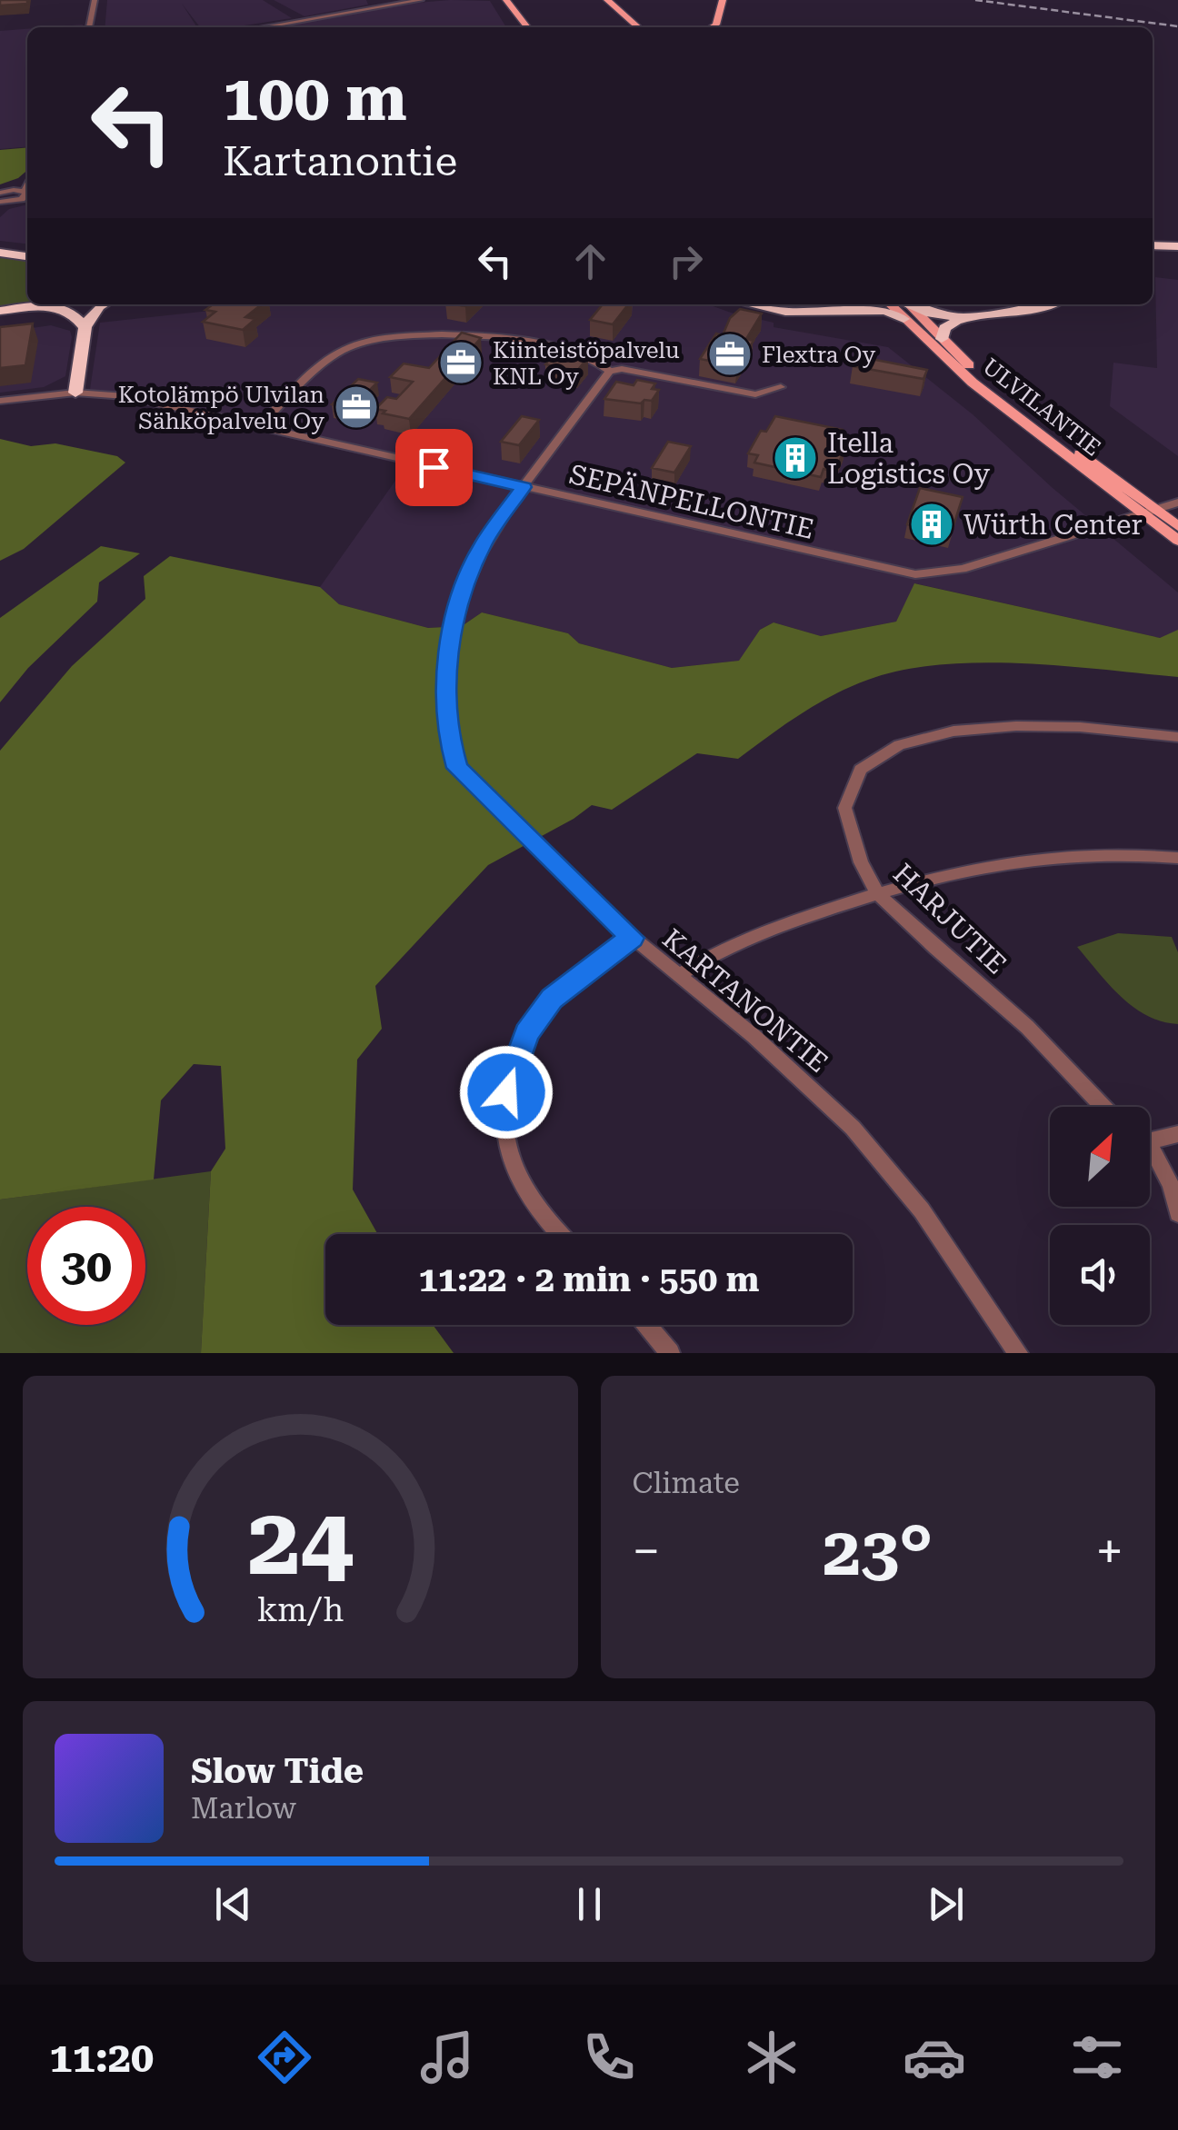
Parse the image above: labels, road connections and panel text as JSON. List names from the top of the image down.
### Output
{
  "streets": {
    "main road": ["ULVILANTIE"],
    "street": ["SEPÄNPELLONTIE", "HARJUTIE", "KARTANONTIE"]
  },
  "crossings": [
    ["ULVILANTIE", "SEPÄNPELLONTIE"],
    ["SEPÄNPELLONTIE", "KARTANONTIE"]
  ],
  "places": {
    "office": ["Flextra Oy", "Kiinteistöpalvelu KNL Oy", "Kotolämpö Ulvilan Sähköpalvelu Oy"],
    "building": ["Itella Logistics Oy", "Würth Center"]
  },
  "north": "top right",
  "page": {
    "turn": ["100 m", "Kartanontie"],
    "limit": "30",
    "trip": "11:22 · 2 min · 550 m",
    "tile": "Climate",
    "heat": ["−", "23°", "+"],
    "song": ["Slow Tide", "Marlow"],
    "tabs": "11:20",
    "gauge": ["24", "km/h"]
  }
}
